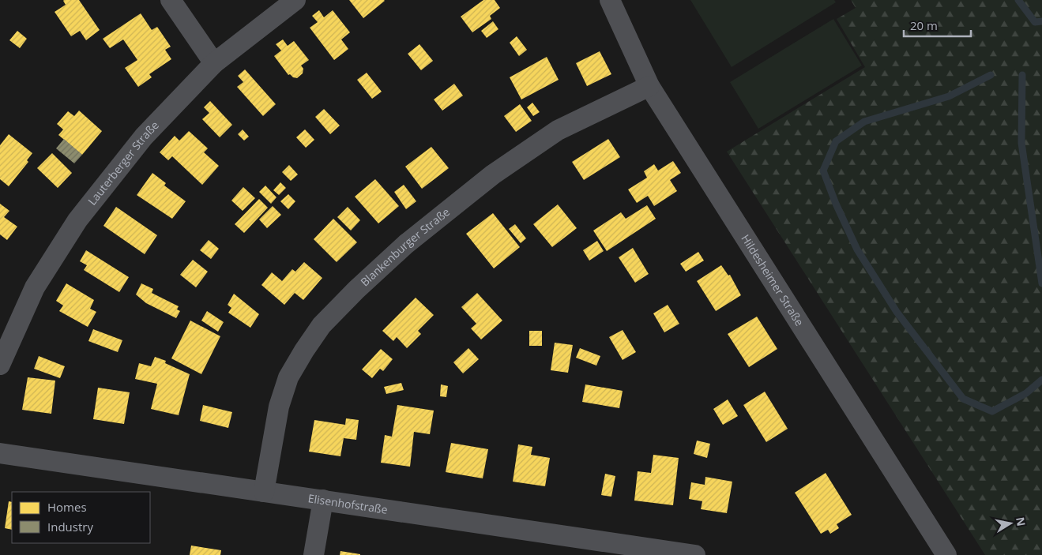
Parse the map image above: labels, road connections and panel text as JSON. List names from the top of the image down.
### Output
{
  "streets": {
    "street": [
      "Lauterberger Straße",
      "Blankenburger Straße",
      "Hildesheimer Straße",
      "Elisenhofstraße"
    ]
  },
  "crossings": [
    ["Blankenburger Straße", "Hildesheimer Straße"],
    ["Blankenburger Straße", "Elisenhofstraße"]
  ],
  "legend": ["Homes", "Industry"],
  "scale_bar": "20 m",
  "north": "right"
}
